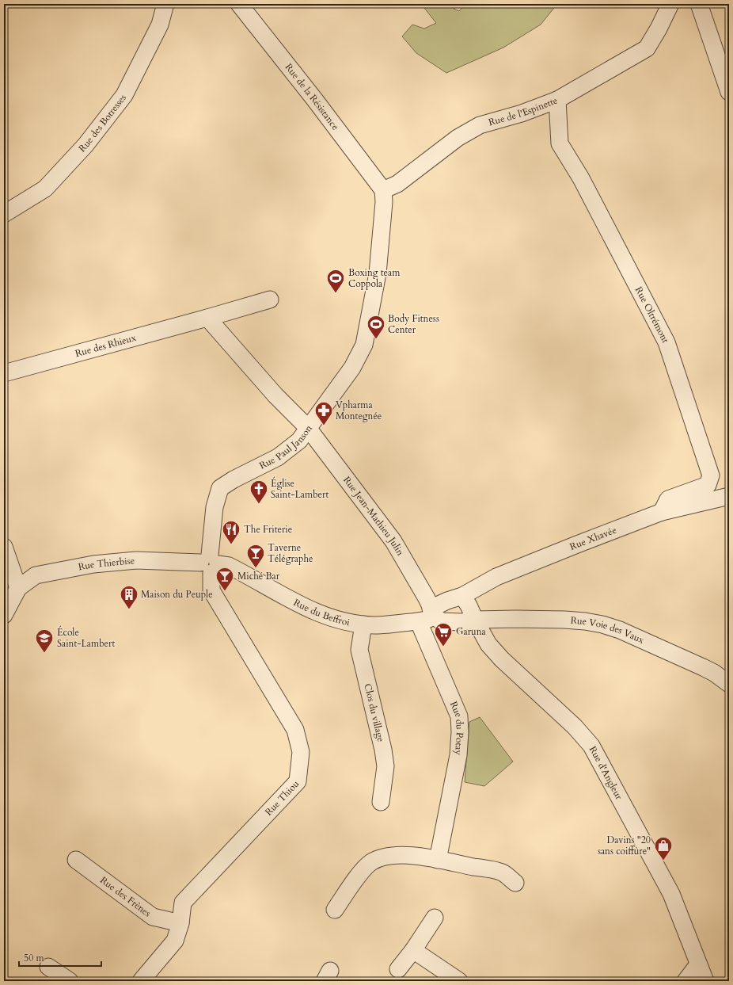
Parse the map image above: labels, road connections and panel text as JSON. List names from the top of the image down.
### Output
{
  "streets": {
    "street": [
      "Rue de la Résistance",
      "Rue de l'Espinette",
      "Rue des Botresses",
      "Rue Oltrémont",
      "Rue des Rhieux",
      "Rue Paul Janson",
      "Rue Jean-Mathieu Julin",
      "Rue Xhavée",
      "Rue Thierbise",
      "Rue du Beffroi",
      "Rue Voie des Vaux",
      "Clos du village",
      "Rue du Potay",
      "Rue d'Angleur",
      "Rue Thiou",
      "Rue des Frênes"
    ]
  },
  "crossings": [
    ["Rue de la Résistance", "Rue de l'Espinette"],
    ["Rue de la Résistance", "Rue Paul Janson"],
    ["Rue de l'Espinette", "Rue Oltrémont"],
    ["Rue de l'Espinette", "Rue Paul Janson"],
    ["Rue Oltrémont", "Rue Xhavée"],
    ["Rue Paul Janson", "Rue Jean-Mathieu Julin"],
    ["Rue Paul Janson", "Rue Thiou"],
    ["Rue Jean-Mathieu Julin", "Rue du Beffroi"],
    ["Rue Xhavée", "Rue du Beffroi"],
    ["Rue Xhavée", "Rue d'Angleur"],
    ["Rue Thierbise", "Rue du Beffroi"],
    ["Rue Thierbise", "Rue Thiou"],
    ["Rue du Beffroi", "Rue Voie des Vaux"],
    ["Rue du Beffroi", "Clos du village"],
    ["Rue du Beffroi", "Rue du Potay"],
    ["Rue du Beffroi", "Rue d'Angleur"],
    ["Rue du Beffroi", "Rue Thiou"],
    ["Rue Voie des Vaux", "Rue d'Angleur"],
    ["Rue Thiou", "Rue des Frênes"]
  ],
  "places": {
    "sports": ["Boxing team Coppola", "Body Fitness Center"],
    "pharmacy": ["Vpharma Montegnée"],
    "church": ["Église Saint-Lambert"],
    "restaurant": ["The Friterie"],
    "bar": ["Taverne Télégraphe", "Miché Bar"],
    "building": ["Maison du Peuple"],
    "supermarket": ["Garuna"],
    "school or university": ["École Saint-Lambert"],
    "shop": ["Davins \"20 sans coiffure\""]
  },
  "scale_bar": "50 m"
}
